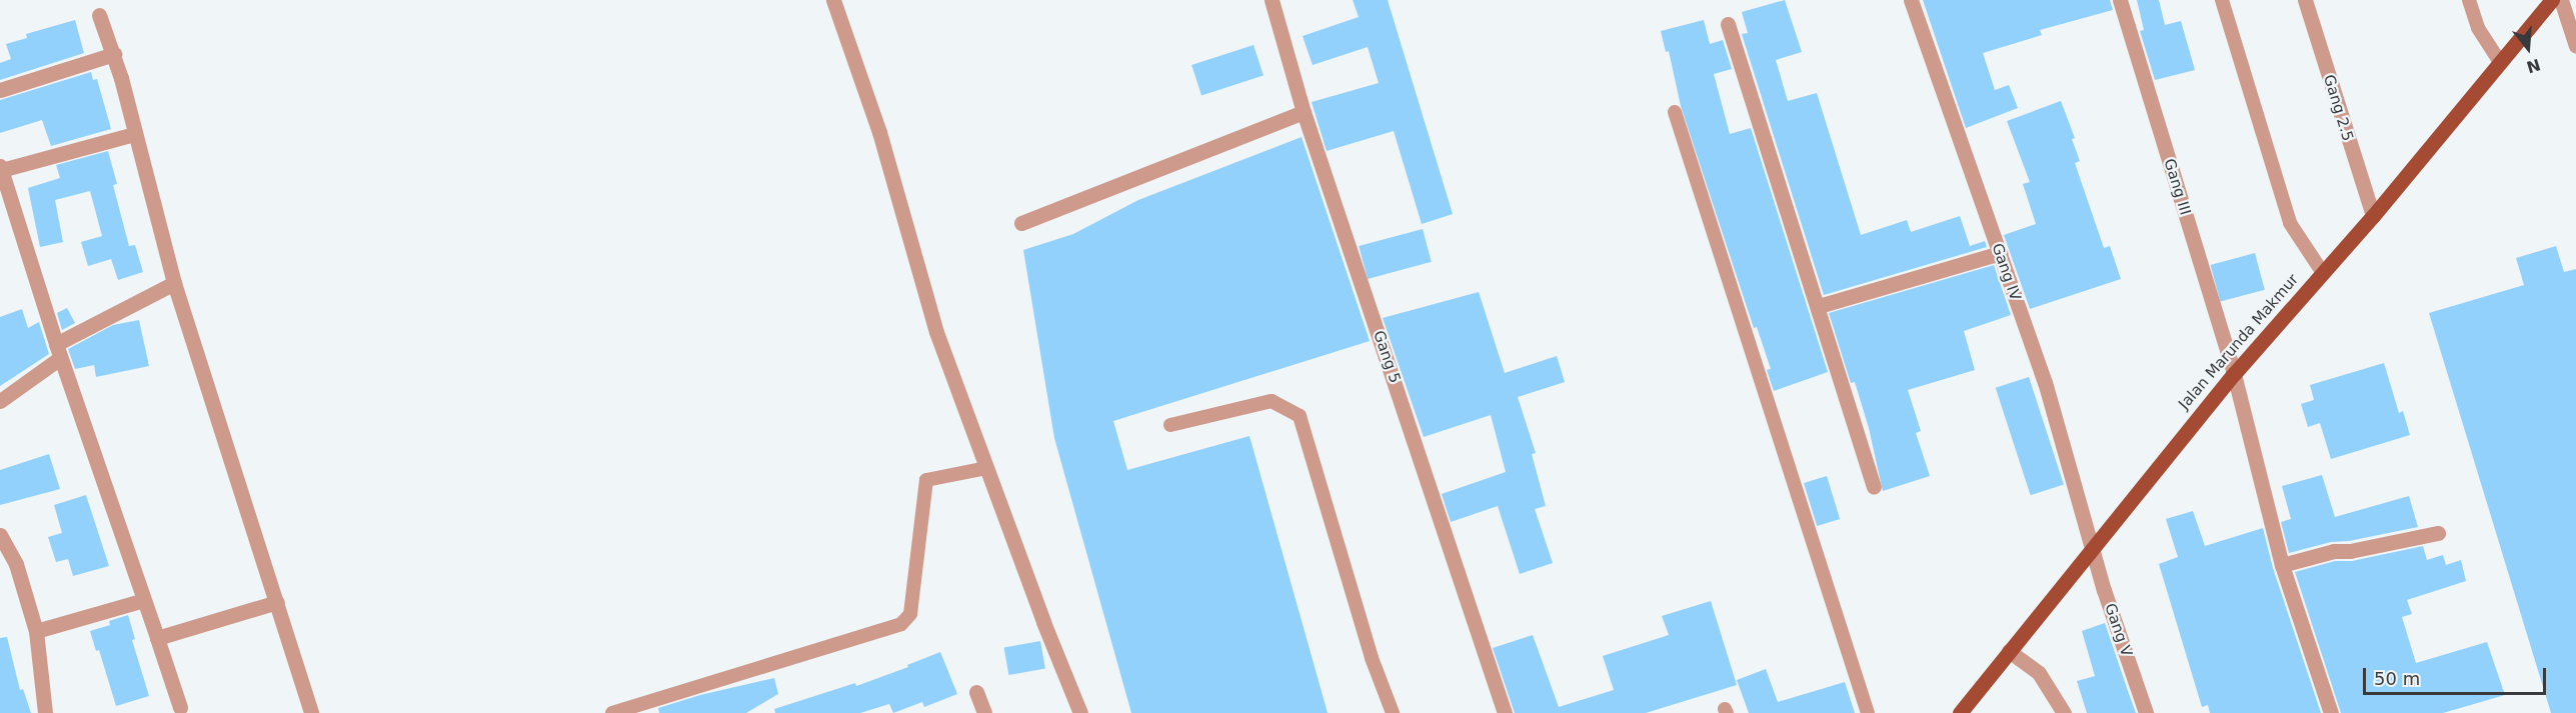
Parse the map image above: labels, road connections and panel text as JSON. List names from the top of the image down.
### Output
{
  "streets": {
    "main road": ["Jalan Marunda Makmur"],
    "street": [
      "Gang 2.5",
      "Gang III",
      "Gang IV",
      "Gang 5",
      "Gang V"
    ]
  },
  "crossings": [
    ["Gang 2.5", "Jalan Marunda Makmur"],
    ["Gang III", "Jalan Marunda Makmur"],
    ["Gang IV", "Jalan Marunda Makmur"],
    ["Gang IV", "Gang V"],
    ["Jalan Marunda Makmur", "Gang V"]
  ],
  "scale_bar": "50 m",
  "north": "bottom"
}
